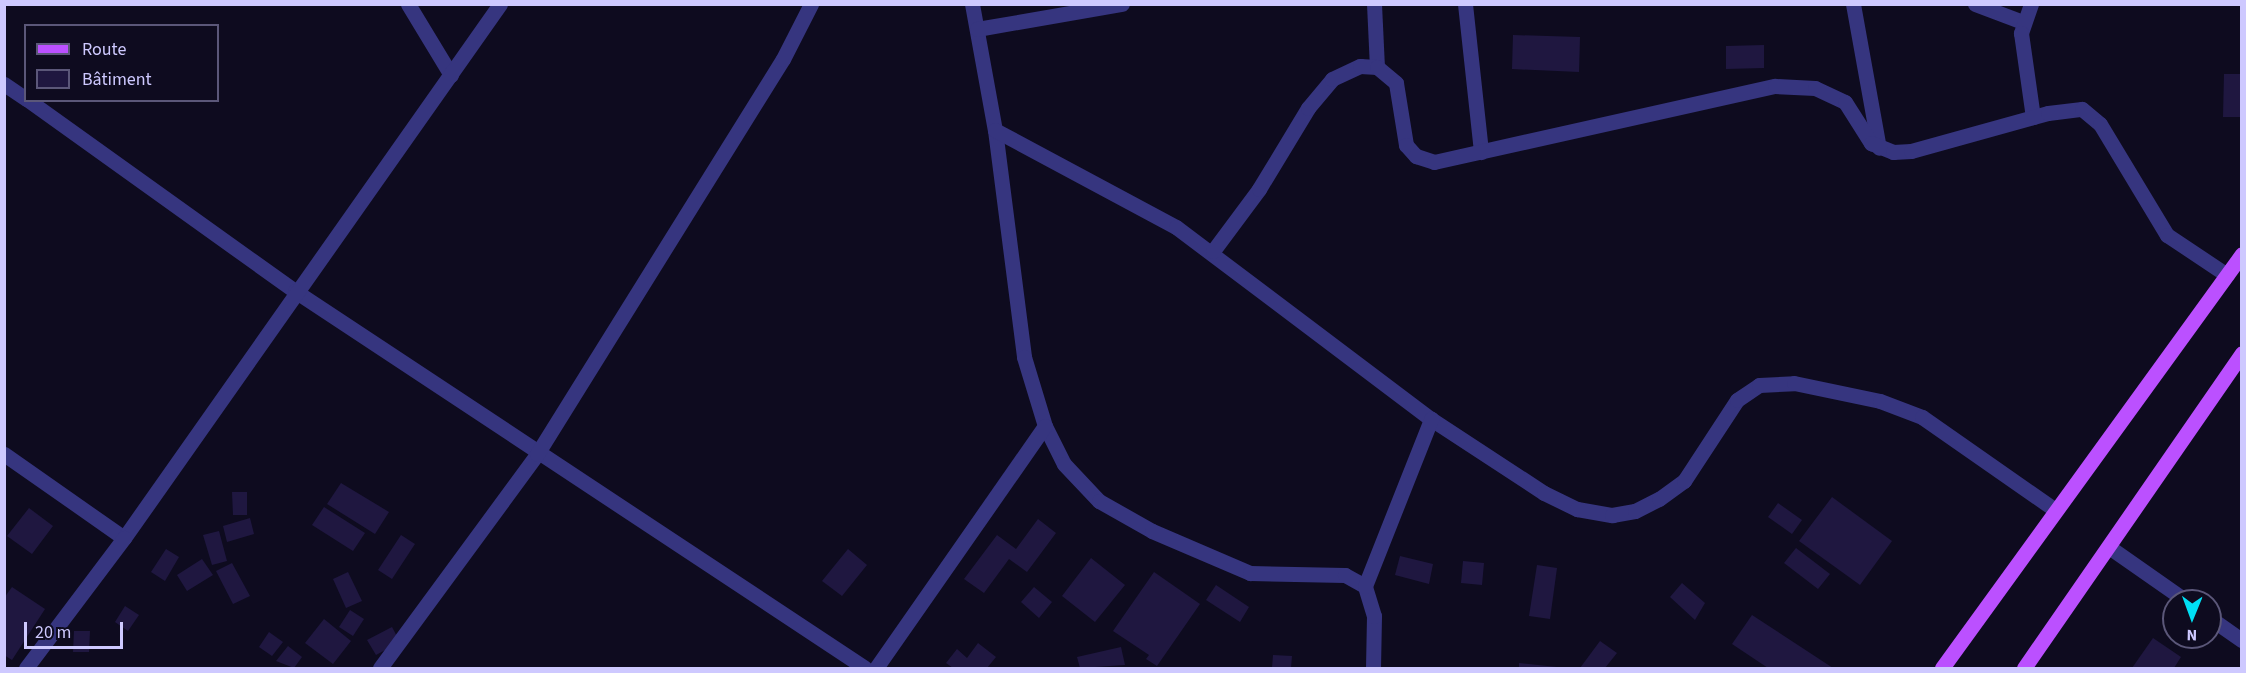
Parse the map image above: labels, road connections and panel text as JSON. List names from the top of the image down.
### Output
{
  "legend": ["Route", "Bâtiment"],
  "scale_bar": "20 m",
  "north": "bottom"
}
